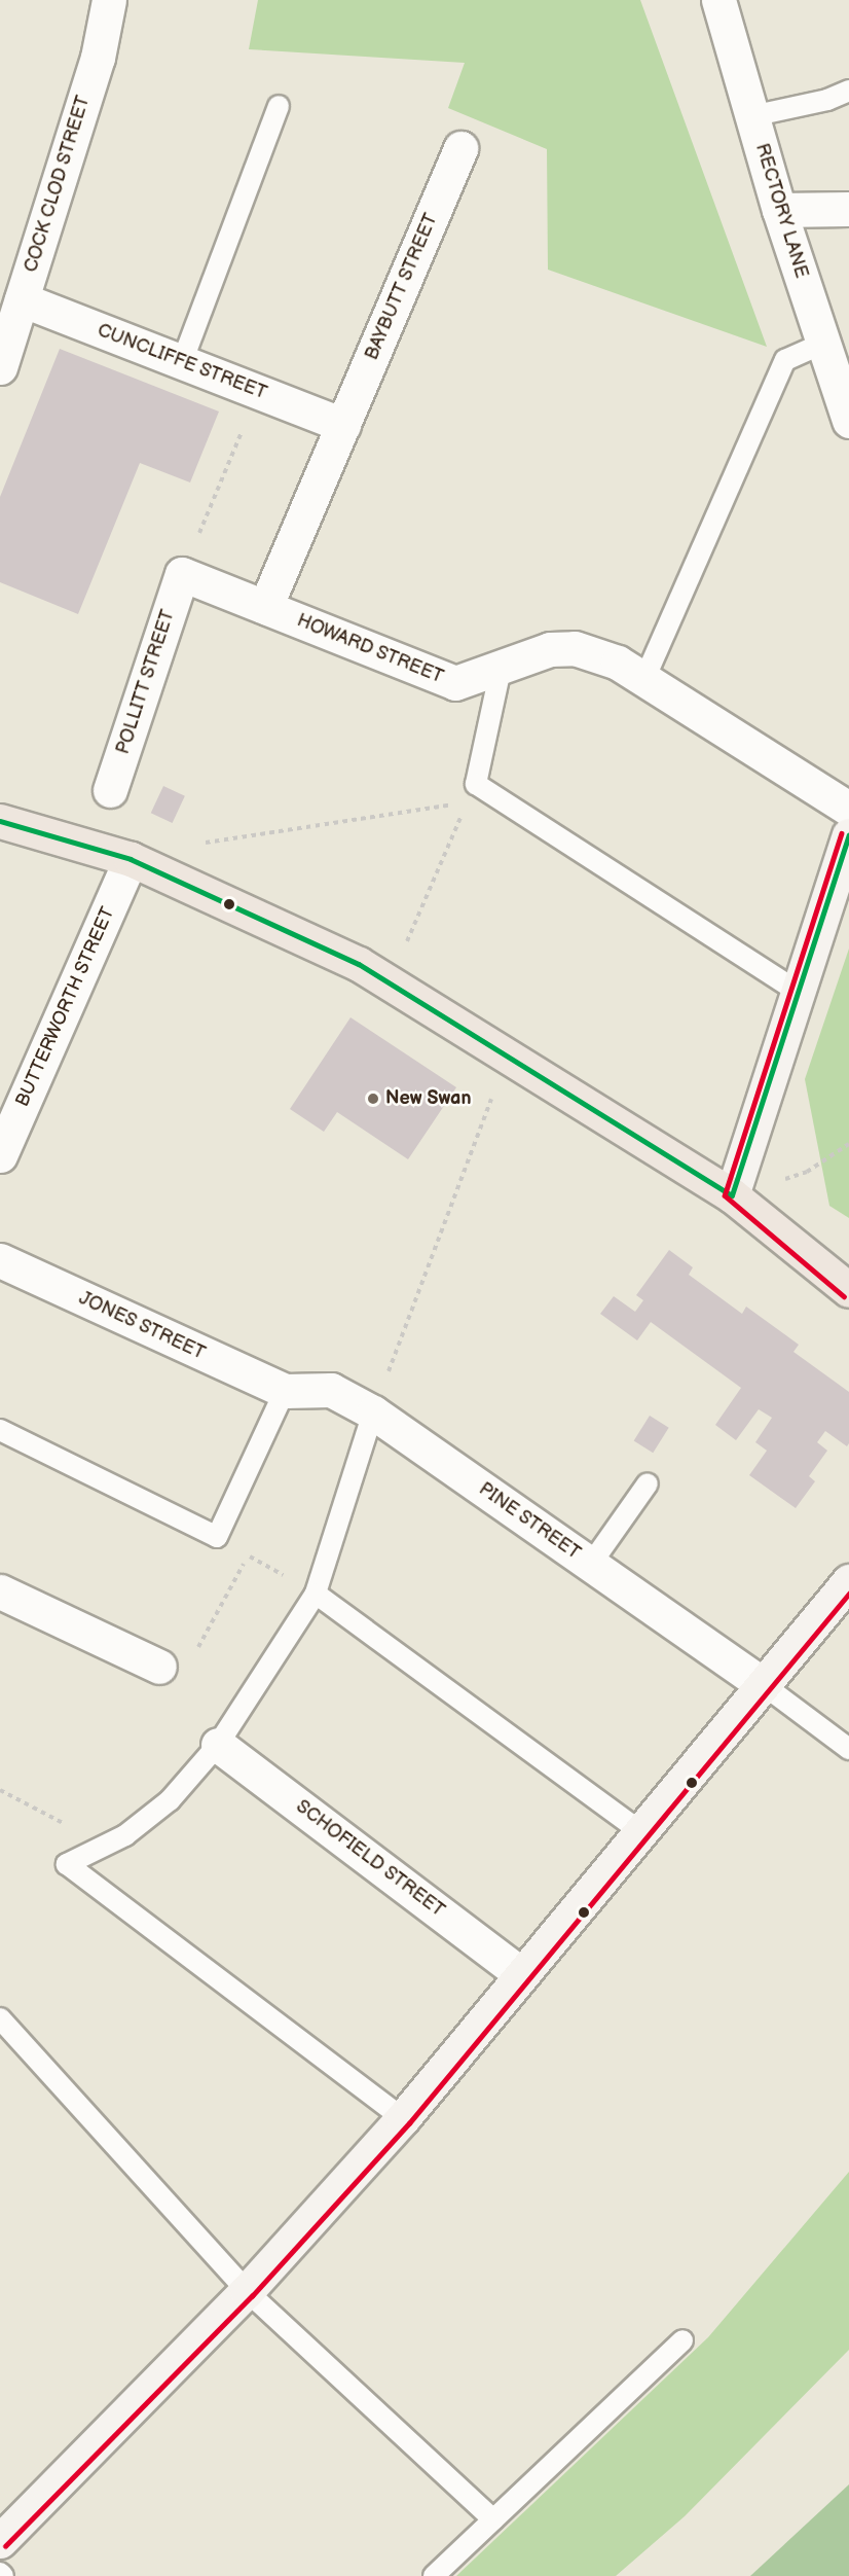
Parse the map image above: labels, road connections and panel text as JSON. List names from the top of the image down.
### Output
{
  "streets": {
    "street": [
      "COCK CLOD STREET",
      "RECTORY LANE",
      "BAYBUTT STREET",
      "CUNCLIFFE STREET",
      "HOWARD STREET",
      "POLLITT STREET",
      "BUTTERWORTH STREET",
      "JONES STREET",
      "PINE STREET",
      "SCHOFIELD STREET"
    ]
  },
  "crossings": [
    ["COCK CLOD STREET", "CUNCLIFFE STREET"],
    ["BAYBUTT STREET", "CUNCLIFFE STREET"],
    ["BAYBUTT STREET", "HOWARD STREET"],
    ["HOWARD STREET", "POLLITT STREET"],
    ["JONES STREET", "PINE STREET"]
  ],
  "places": ["New Swan"]
}
